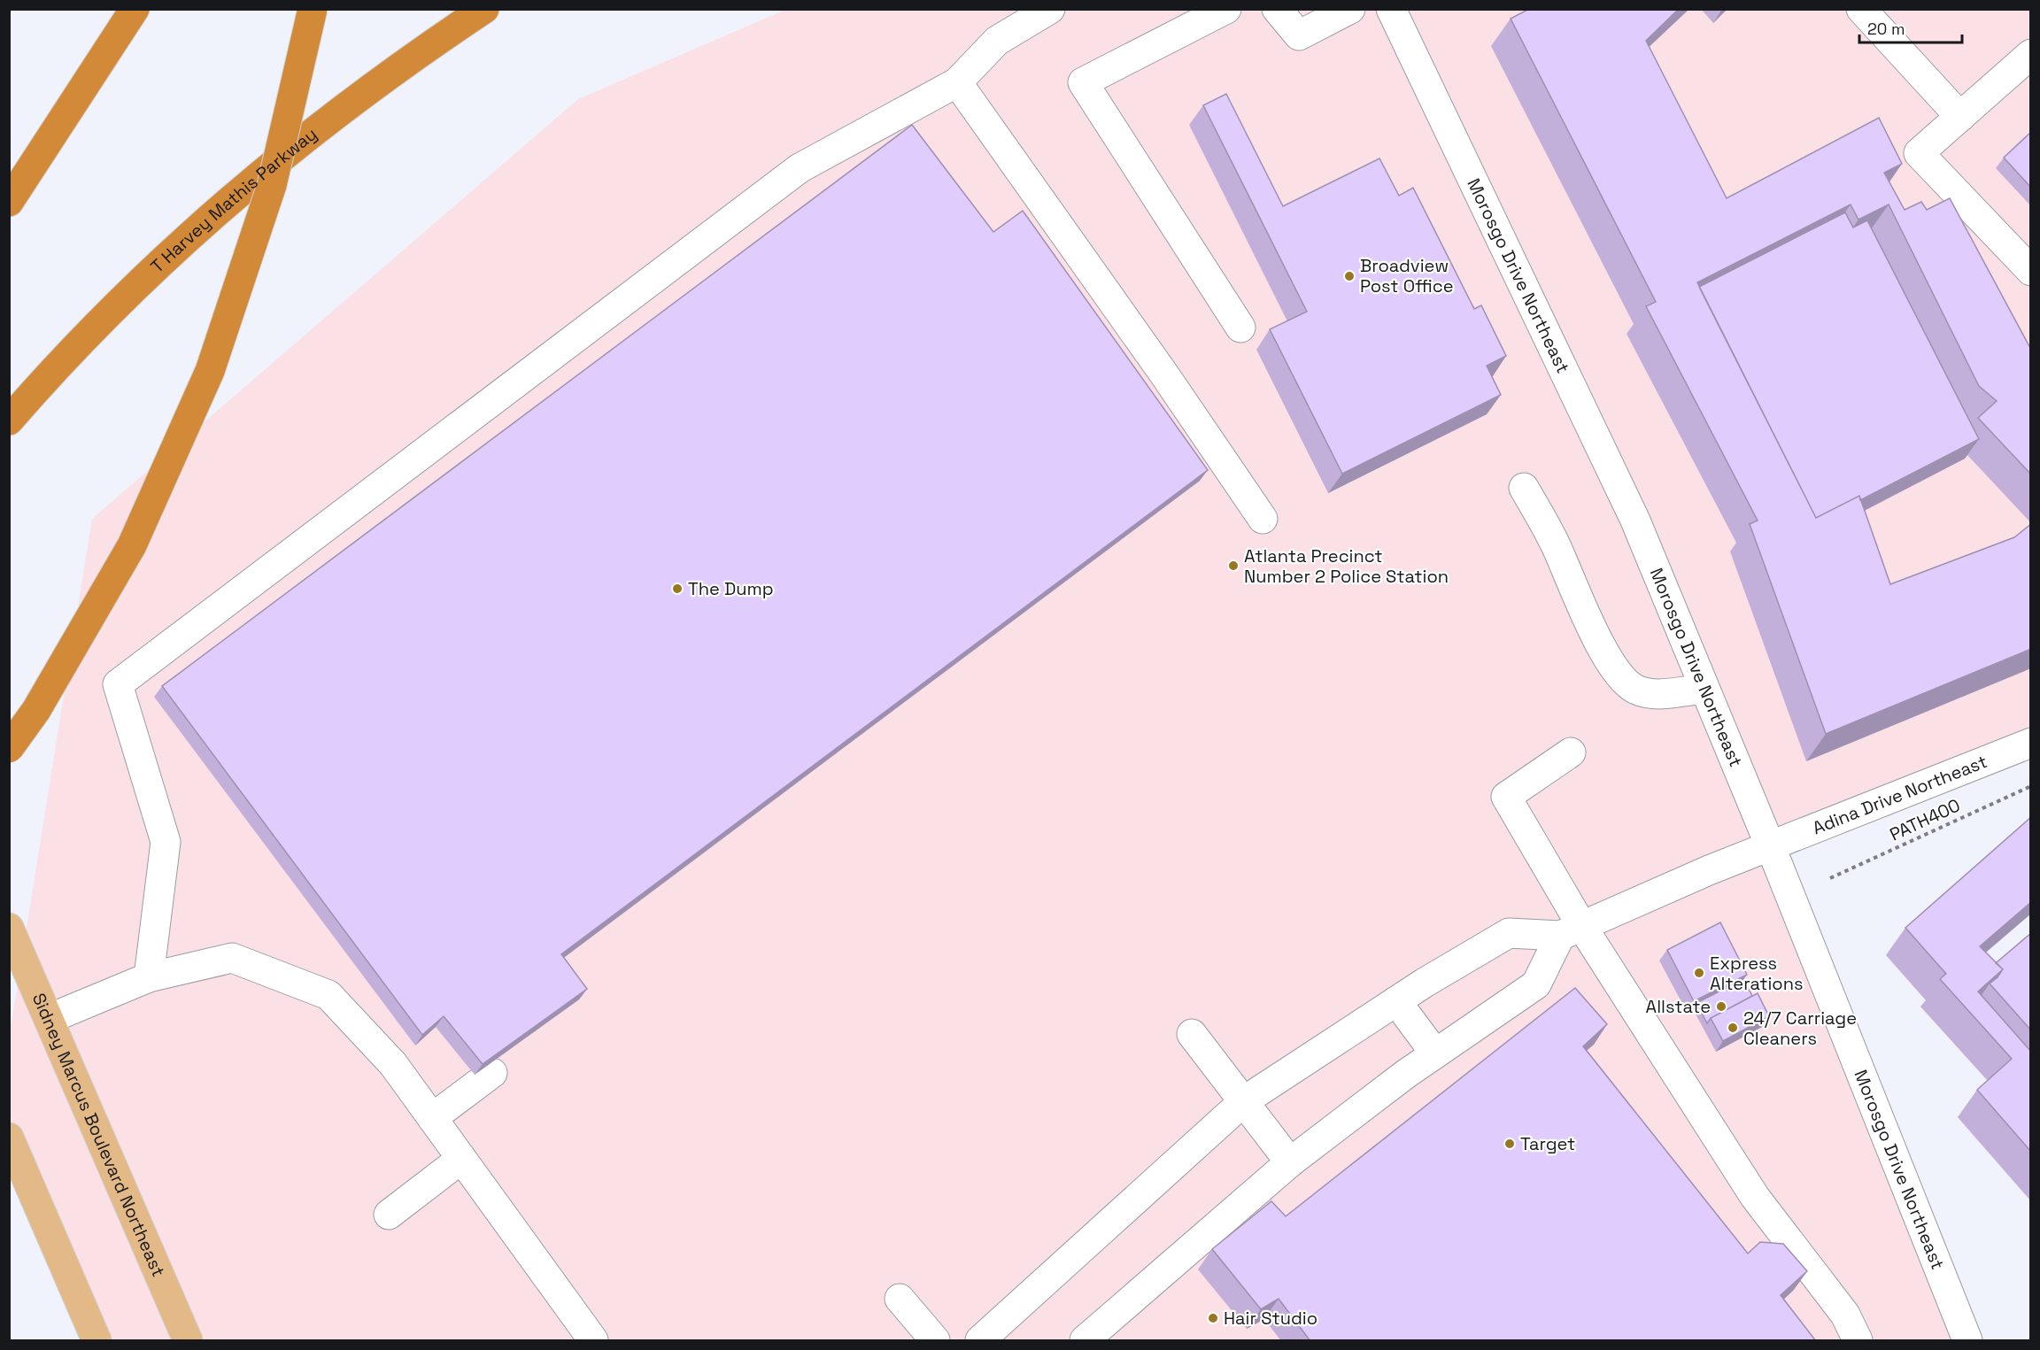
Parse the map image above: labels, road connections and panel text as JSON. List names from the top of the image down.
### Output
{
  "streets": {
    "highway": ["T Harvey Mathis Parkway"],
    "main road": ["Sidney Marcus Boulevard Northeast"],
    "street": ["Morosgo Drive Northeast", "Adina Drive Northeast"],
    "path": ["PATH400"]
  },
  "crossings": [
    ["Morosgo Drive Northeast", "Adina Drive Northeast"]
  ],
  "places": [
    "Broadview Post Office",
    "Atlanta Precinct Number 2 Police Station",
    "The Dump",
    "Express Alterations",
    "Allstate",
    "24/7 Carriage Cleaners",
    "Target",
    "Hair Studio"
  ],
  "scale_bar": "20 m"
}
